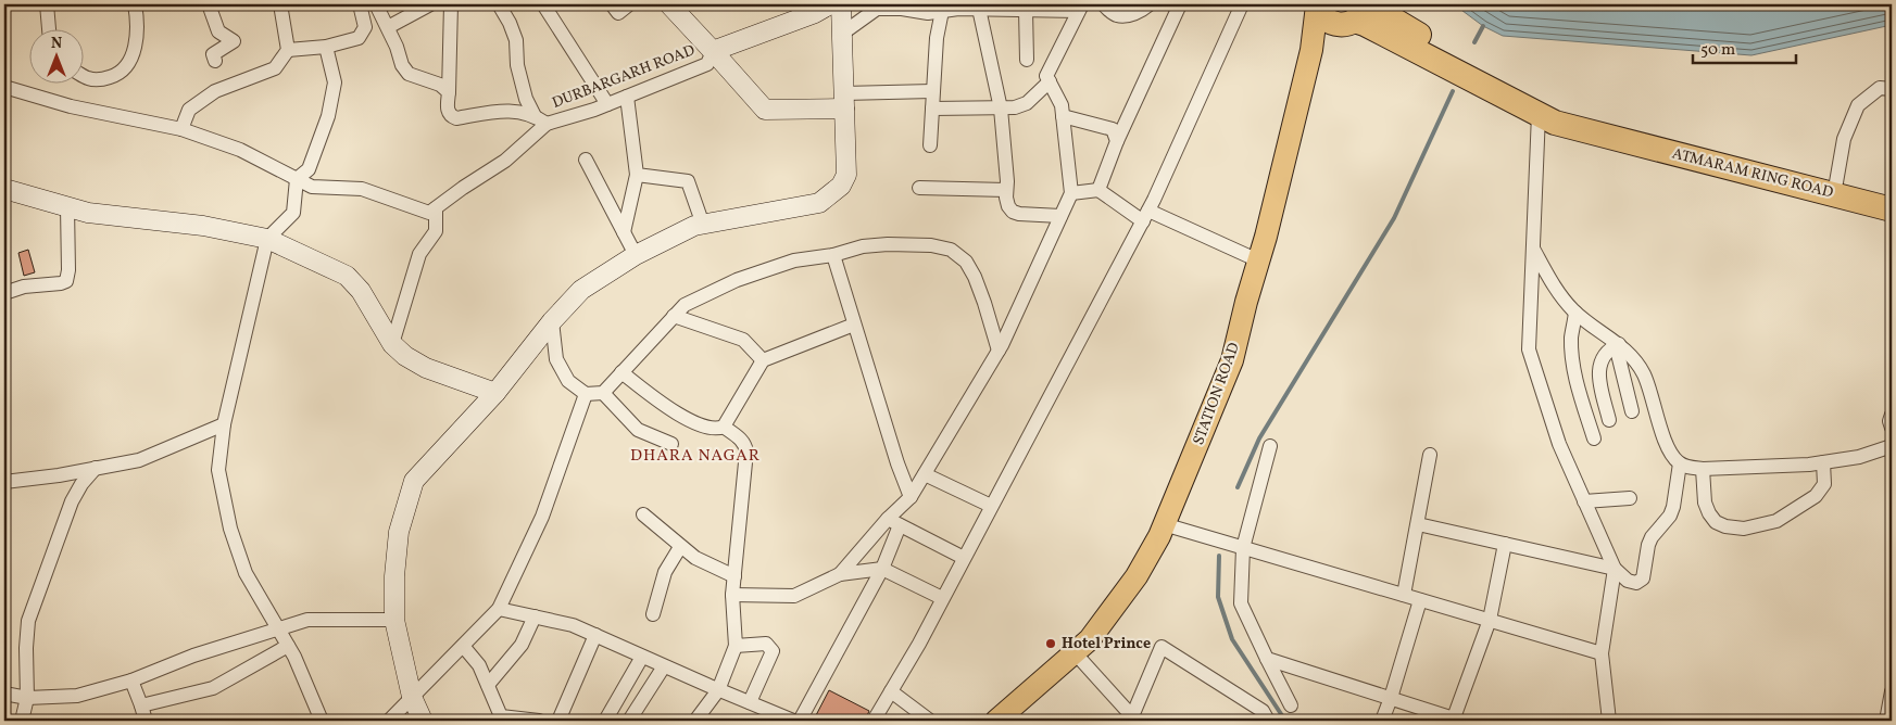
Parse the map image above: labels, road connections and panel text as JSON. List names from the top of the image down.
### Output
{
  "streets": {
    "highway": ["ATMARAM RING ROAD"],
    "main road": ["STATION ROAD"],
    "street": ["DURBARGARH ROAD"]
  },
  "crossings": [
    ["ATMARAM RING ROAD", "STATION ROAD"]
  ],
  "districts": ["DHARA NAGAR"],
  "places": ["Hotel Prince"],
  "scale_bar": "50 m",
  "north": "top"
}
